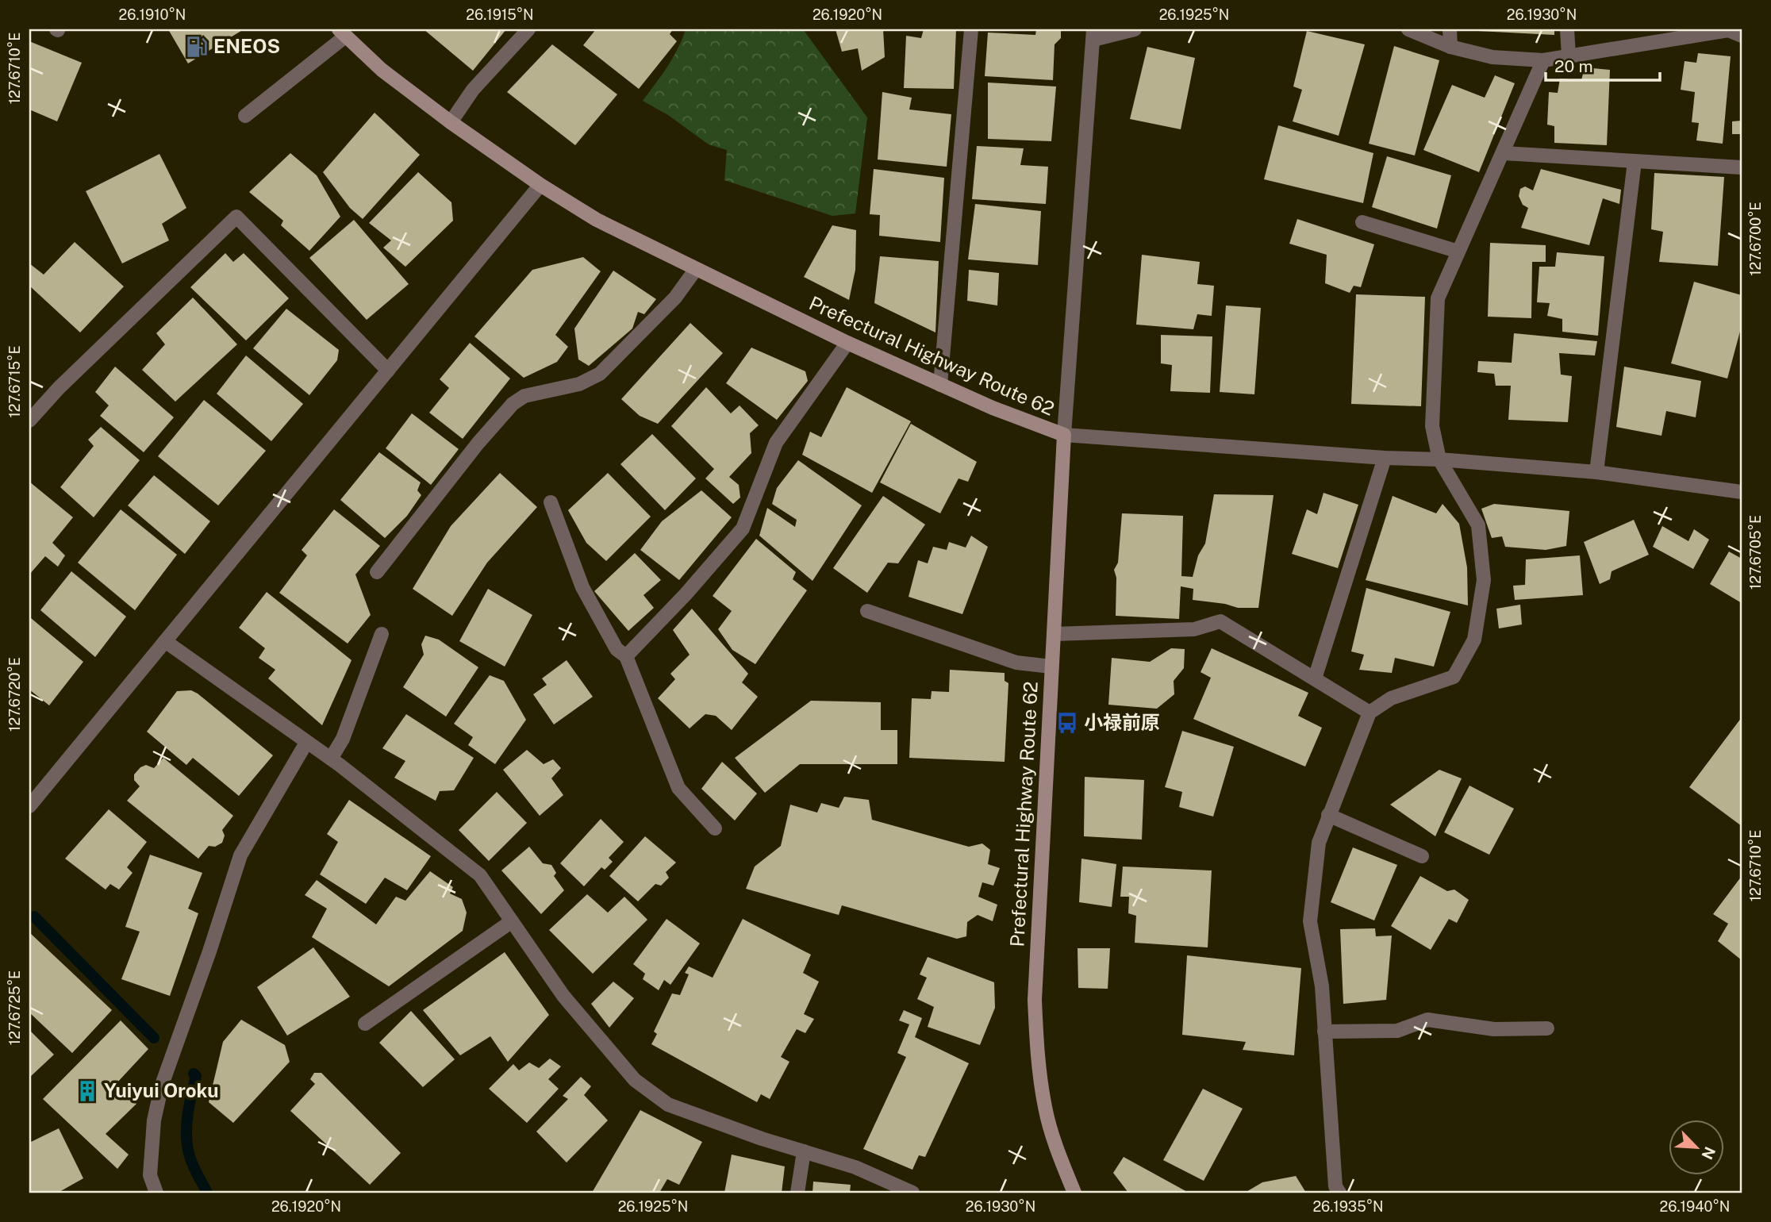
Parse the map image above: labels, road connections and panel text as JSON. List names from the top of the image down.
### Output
{
  "streets": {
    "main road": ["Prefectural Highway Route 62"]
  },
  "places": {
    "fuel station": ["ENEOS"],
    "bus stop": ["小禄前原"],
    "building": ["Yuiyui Oroku"]
  },
  "scale_bar": "20 m",
  "north": "bottom right",
  "coordinates": [
    "26.1910°N",
    "26.1915°N",
    "26.1920°N",
    "26.1925°N",
    "26.1930°N",
    "127.6710°E",
    "127.6700°E",
    "127.6715°E",
    "127.6705°E",
    "127.6720°E",
    "127.6725°E",
    "26.1935°N",
    "26.1940°N"
  ]
}
